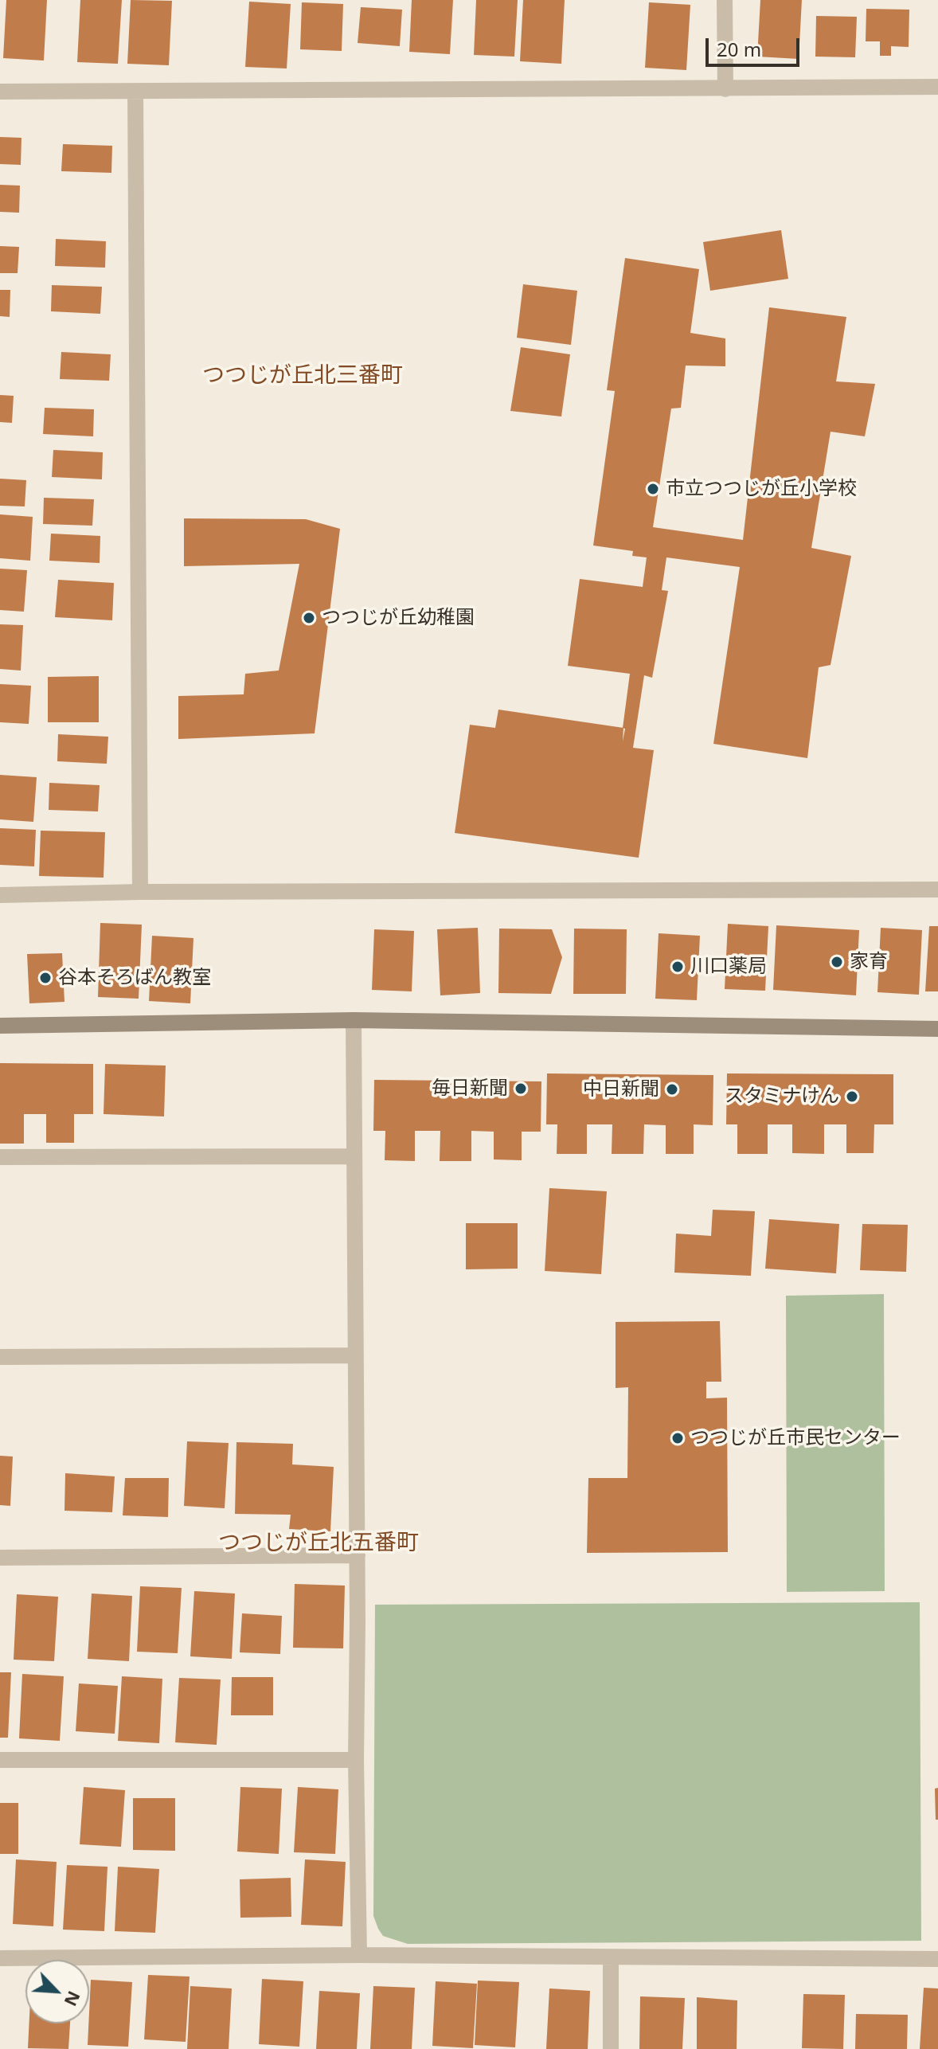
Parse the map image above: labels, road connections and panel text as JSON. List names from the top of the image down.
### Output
{
  "districts": ["つつじが丘北三番町", "つつじが丘北五番町"],
  "places": [
    "市立つつじが丘小学校",
    "つつじが丘幼稚園",
    "家育",
    "川口薬局",
    "谷本そろばん教室",
    "毎日新聞",
    "中日新聞",
    "スタミナけん",
    "つつじが丘市民センター"
  ],
  "scale_bar": "20 m",
  "north": "bottom right"
}
